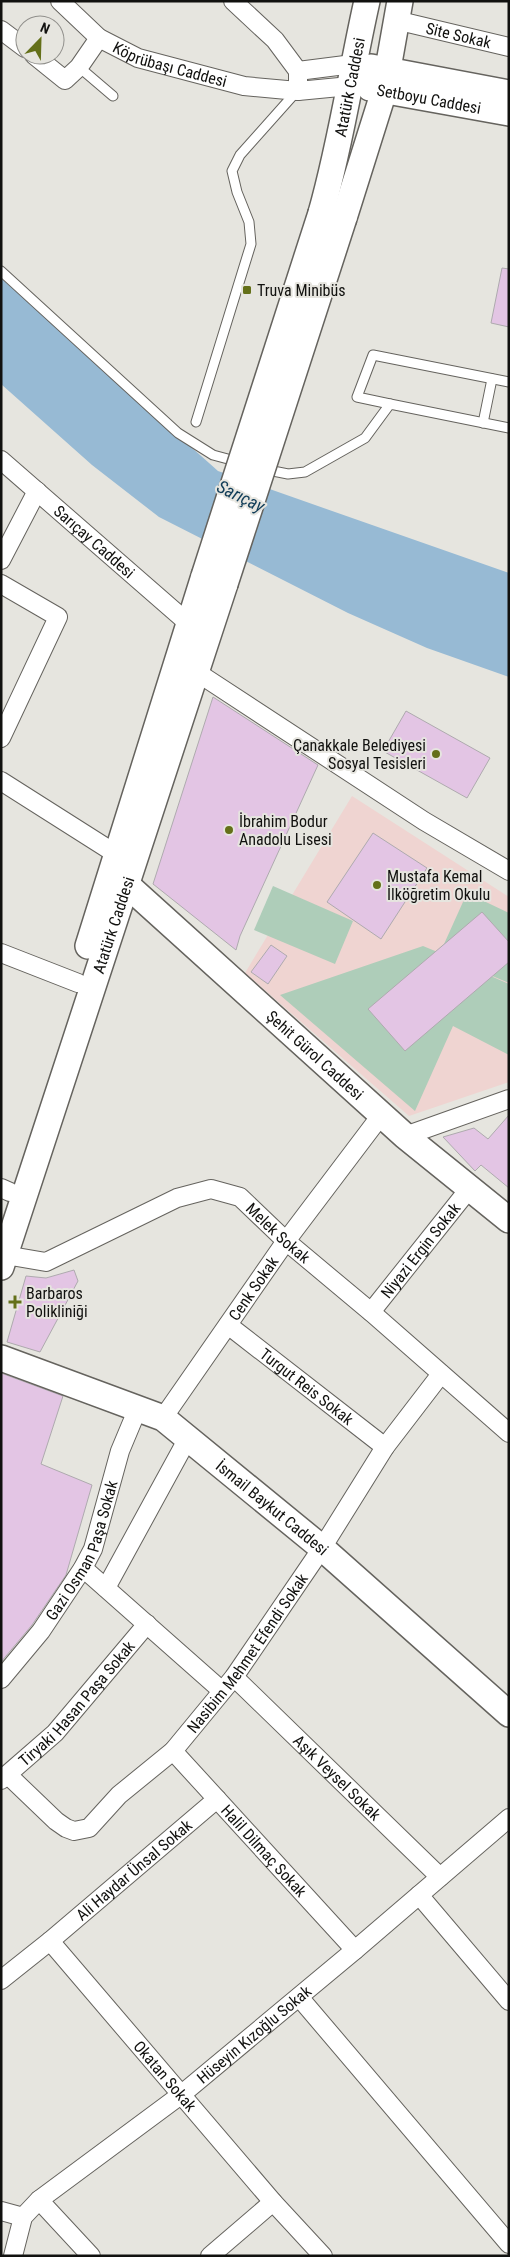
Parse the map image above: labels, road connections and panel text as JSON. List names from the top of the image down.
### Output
{
  "streets": {
    "main road": [
      "Atatürk Caddesi",
      "Setboyu Caddesi",
      "Şehit Gürol Caddesi",
      "İsmail Baykut Caddesi"
    ],
    "street": [
      "Site Sokak",
      "Köprübaşı Caddesi",
      "Sarıçay Caddesi",
      "Melek Sokak",
      "Niyazi Ergin Sokak",
      "Cenk Sokak",
      "Turgut Reis Sokak",
      "Gazi Osman Paşa Sokak",
      "Nasibim Mehmet Efendi Sokak",
      "Tiryaki Hasan Paşa Sokak",
      "Aşık Veysel Sokak",
      "Halil Dilmaç Sokak",
      "Ali Haydar Ünsal Sokak",
      "Hüseyin Kızoğlu Sokak",
      "Okatan Sokak"
    ]
  },
  "crossings": [
    ["Köprübaşı Caddesi", "Atatürk Caddesi"],
    ["Köprübaşı Caddesi", "Setboyu Caddesi"],
    ["Atatürk Caddesi", "Setboyu Caddesi"],
    ["Atatürk Caddesi", "Sarıçay Caddesi"],
    ["Atatürk Caddesi", "Şehit Gürol Caddesi"],
    ["Atatürk Caddesi", "Melek Sokak"],
    ["Şehit Gürol Caddesi", "Niyazi Ergin Sokak"],
    ["Şehit Gürol Caddesi", "Cenk Sokak"],
    ["Melek Sokak", "Niyazi Ergin Sokak"],
    ["Melek Sokak", "Cenk Sokak"],
    ["Melek Sokak", "Nasibim Mehmet Efendi Sokak"],
    ["Cenk Sokak", "Turgut Reis Sokak"],
    ["Cenk Sokak", "İsmail Baykut Caddesi"],
    ["Turgut Reis Sokak", "Nasibim Mehmet Efendi Sokak"],
    ["İsmail Baykut Caddesi", "Gazi Osman Paşa Sokak"],
    ["İsmail Baykut Caddesi", "Nasibim Mehmet Efendi Sokak"],
    ["Nasibim Mehmet Efendi Sokak", "Tiryaki Hasan Paşa Sokak"],
    ["Nasibim Mehmet Efendi Sokak", "Aşık Veysel Sokak"],
    ["Nasibim Mehmet Efendi Sokak", "Halil Dilmaç Sokak"],
    ["Aşık Veysel Sokak", "Hüseyin Kızoğlu Sokak"],
    ["Halil Dilmaç Sokak", "Ali Haydar Ünsal Sokak"],
    ["Halil Dilmaç Sokak", "Hüseyin Kızoğlu Sokak"],
    ["Ali Haydar Ünsal Sokak", "Okatan Sokak"],
    ["Hüseyin Kızoğlu Sokak", "Okatan Sokak"]
  ],
  "water": ["Sarıçay"],
  "places": {
    "transit": ["Truva Minibüs"],
    "other": ["Çanakkale Belediyesi Sosyal Tesisleri", "İbrahim Bodur Anadolu Lisesi", "Mustafa Kemal İlköğretim Okulu"],
    "health": ["Barbaros Polikliniği"]
  },
  "north": "top right"
}
